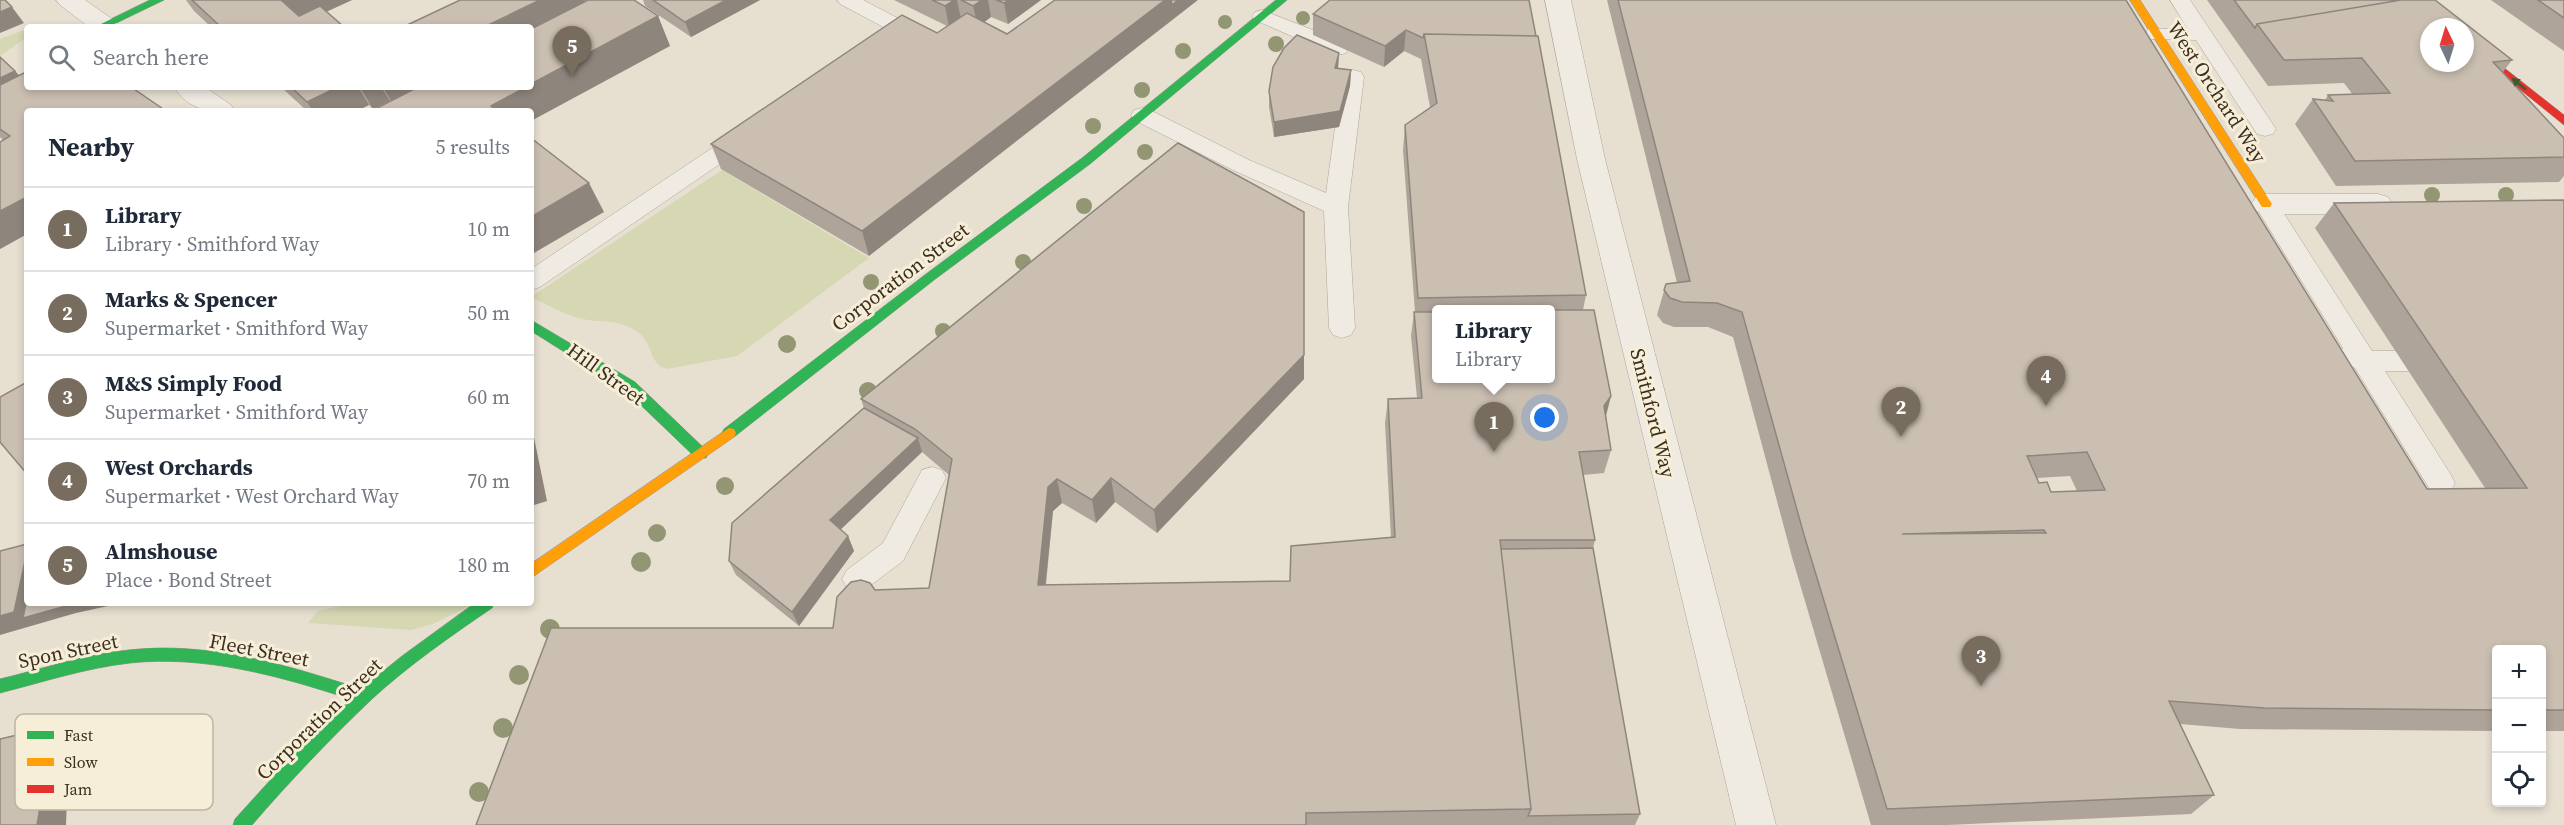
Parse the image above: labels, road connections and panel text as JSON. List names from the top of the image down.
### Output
{
  "streets": {
    "street": [
      "West Orchard Way",
      "Corporation Street",
      "Hill Street",
      "Smithford Way",
      "Fleet Street",
      "Spon Street"
    ]
  },
  "crossings": [
    ["Corporation Street", "Hill Street"],
    ["Corporation Street", "Fleet Street"],
    ["Fleet Street", "Spon Street"]
  ],
  "legend": ["Fast", "Slow", "Jam"],
  "north": "top",
  "page": {
    "search": "Search here",
    "pins": [
      "5",
      "4",
      "2",
      "1",
      "3"
    ],
    "heading": ["Nearby", "5 results"],
    "list": [
      {
        "mark": "1",
        "name": "Library",
        "note": "Library · Smithford Way",
        "value": "10 m"
      },
      {
        "mark": "2",
        "name": "Marks & Spencer",
        "note": "Supermarket · Smithford Way",
        "value": "50 m"
      },
      {
        "mark": "3",
        "name": "M&S Simply Food",
        "note": "Supermarket · Smithford Way",
        "value": "60 m"
      },
      {
        "mark": "4",
        "name": "West Orchards",
        "note": "Supermarket · West Orchard Way",
        "value": "70 m"
      },
      {
        "mark": "5",
        "name": "Almshouse",
        "note": "Place · Bond Street",
        "value": "180 m"
      }
    ],
    "popup": ["Library", "Library"],
    "map_buttons": ["+", "−"]
  }
}
